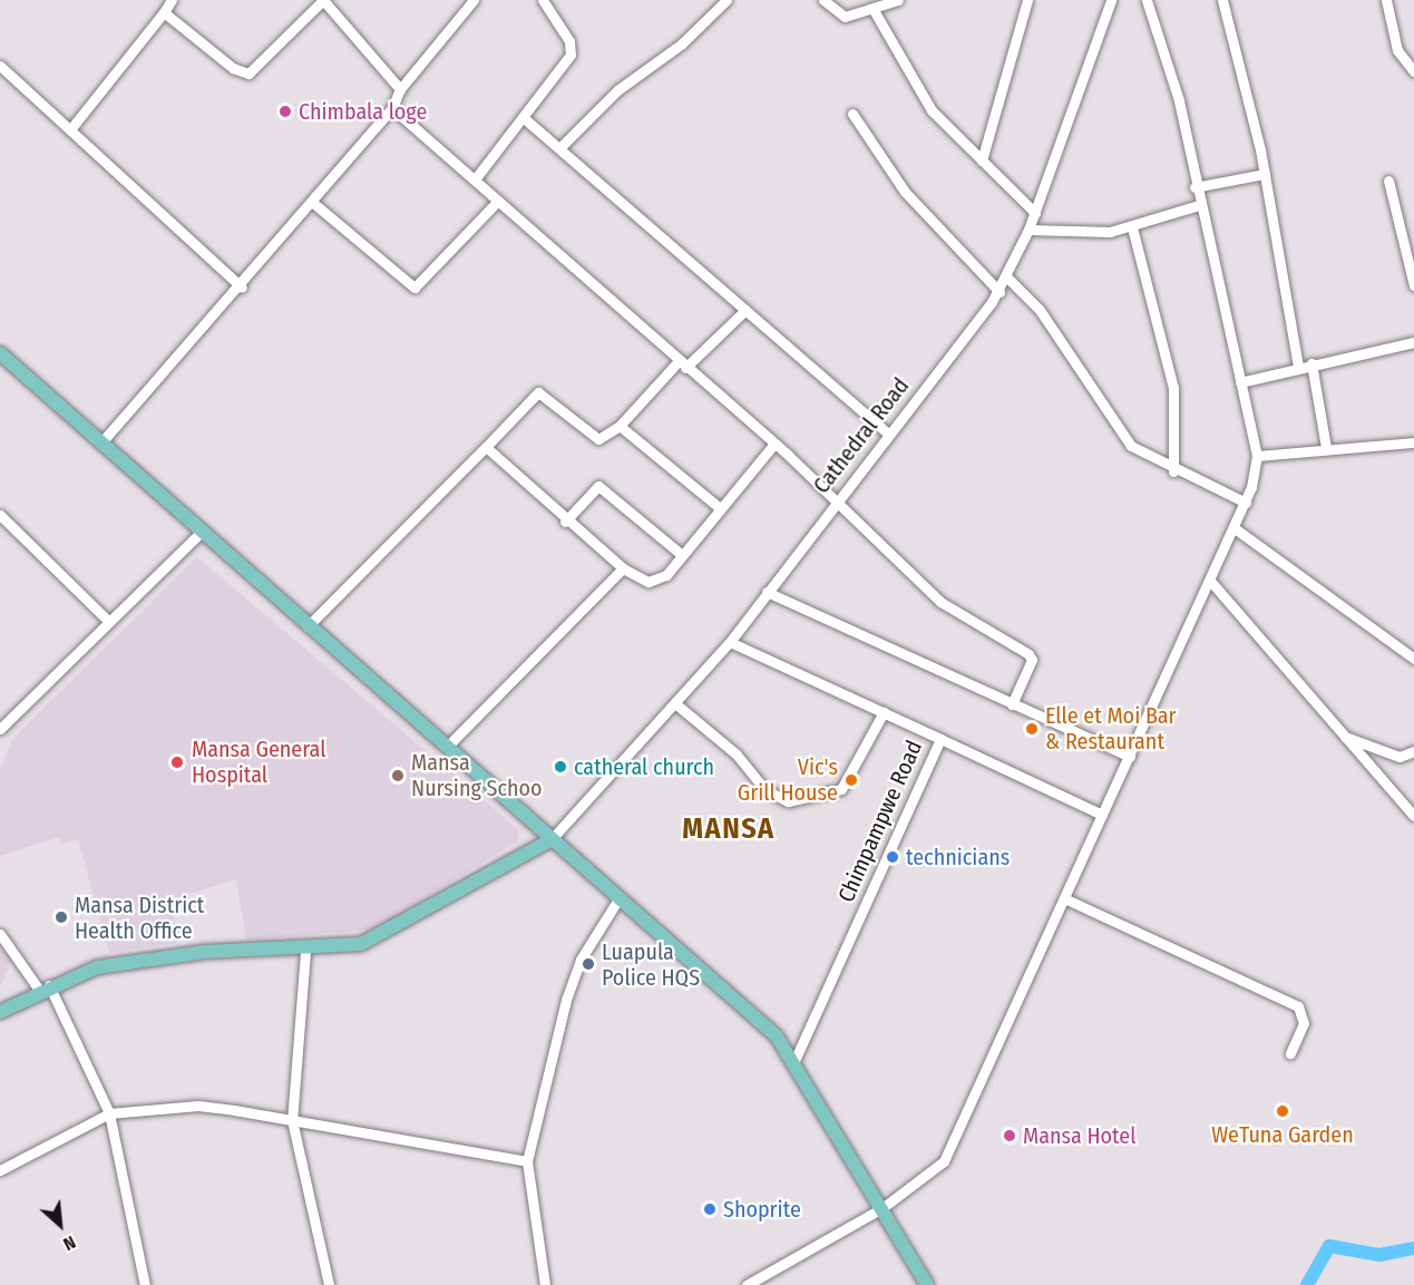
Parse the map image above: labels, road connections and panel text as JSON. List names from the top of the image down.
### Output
{
  "streets": {
    "street": ["Cathedral Road", "Chimpampwe Road"]
  },
  "crossings": [
    ["Cathedral Road", "Chimpampwe Road"]
  ],
  "districts": ["MANSA"],
  "places": [
    "Chimbala loge",
    "Elle et Moi Bar & Restaurant",
    "Mansa General Hospital",
    "catheral church",
    "Mansa Nursing Schoo",
    "Vic's Grill House",
    "technicians",
    "Mansa District Health Office",
    "Luapula Police HQS",
    "WeTuna Garden",
    "Mansa Hotel",
    "Shoprite"
  ],
  "north": "bottom right"
}
